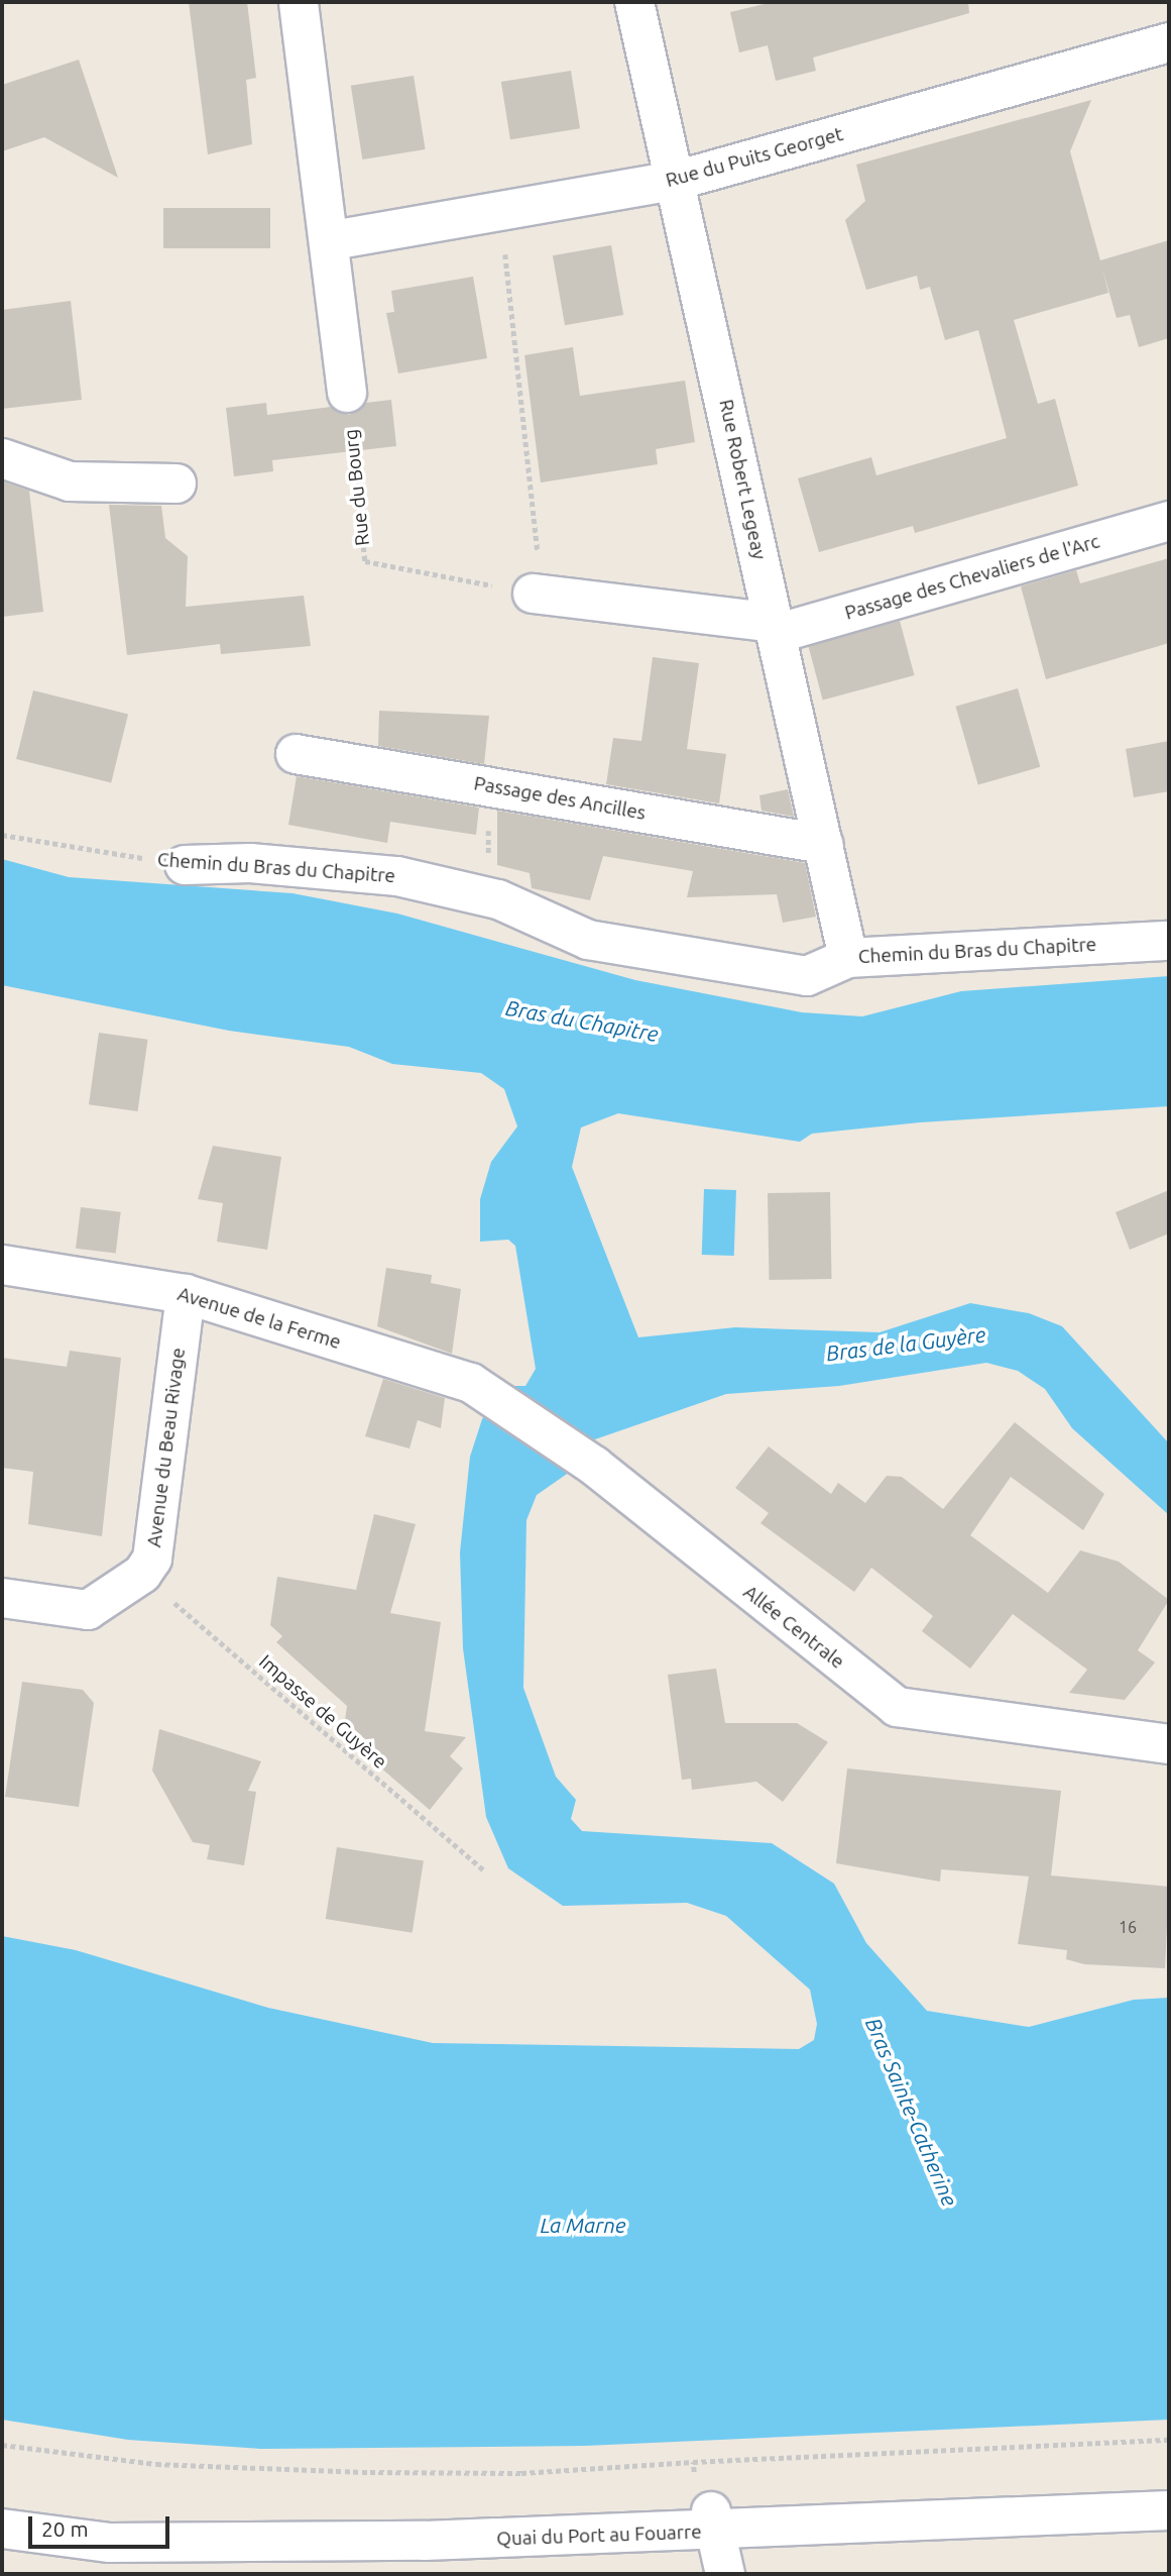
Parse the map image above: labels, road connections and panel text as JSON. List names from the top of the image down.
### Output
{
  "streets": {
    "street": [
      "Rue du Puits Georget",
      "Rue Robert Legeay",
      "Passage des Chevaliers de l'Arc",
      "Passage des Ancilles",
      "Chemin du Bras du Chapitre",
      "Avenue de la Ferme",
      "Avenue du Beau Rivage",
      "Allée Centrale",
      "Quai du Port au Fouarre"
    ],
    "path": ["Rue du Bourg", "Impasse de Guyère"]
  },
  "crossings": [
    ["Rue du Puits Georget", "Rue Robert Legeay"],
    ["Rue Robert Legeay", "Passage des Chevaliers de l'Arc"],
    ["Rue Robert Legeay", "Passage des Ancilles"],
    ["Rue Robert Legeay", "Chemin du Bras du Chapitre"],
    ["Avenue de la Ferme", "Avenue du Beau Rivage"],
    ["Avenue de la Ferme", "Allée Centrale"],
    ["Avenue du Beau Rivage", "Impasse de Guyère"]
  ],
  "water": [
    "Bras du Chapitre",
    "Bras de la Guyère",
    "Bras Sainte-Catherine",
    "La Marne"
  ],
  "house_numbers": ["16"],
  "scale_bar": "20 m"
}
